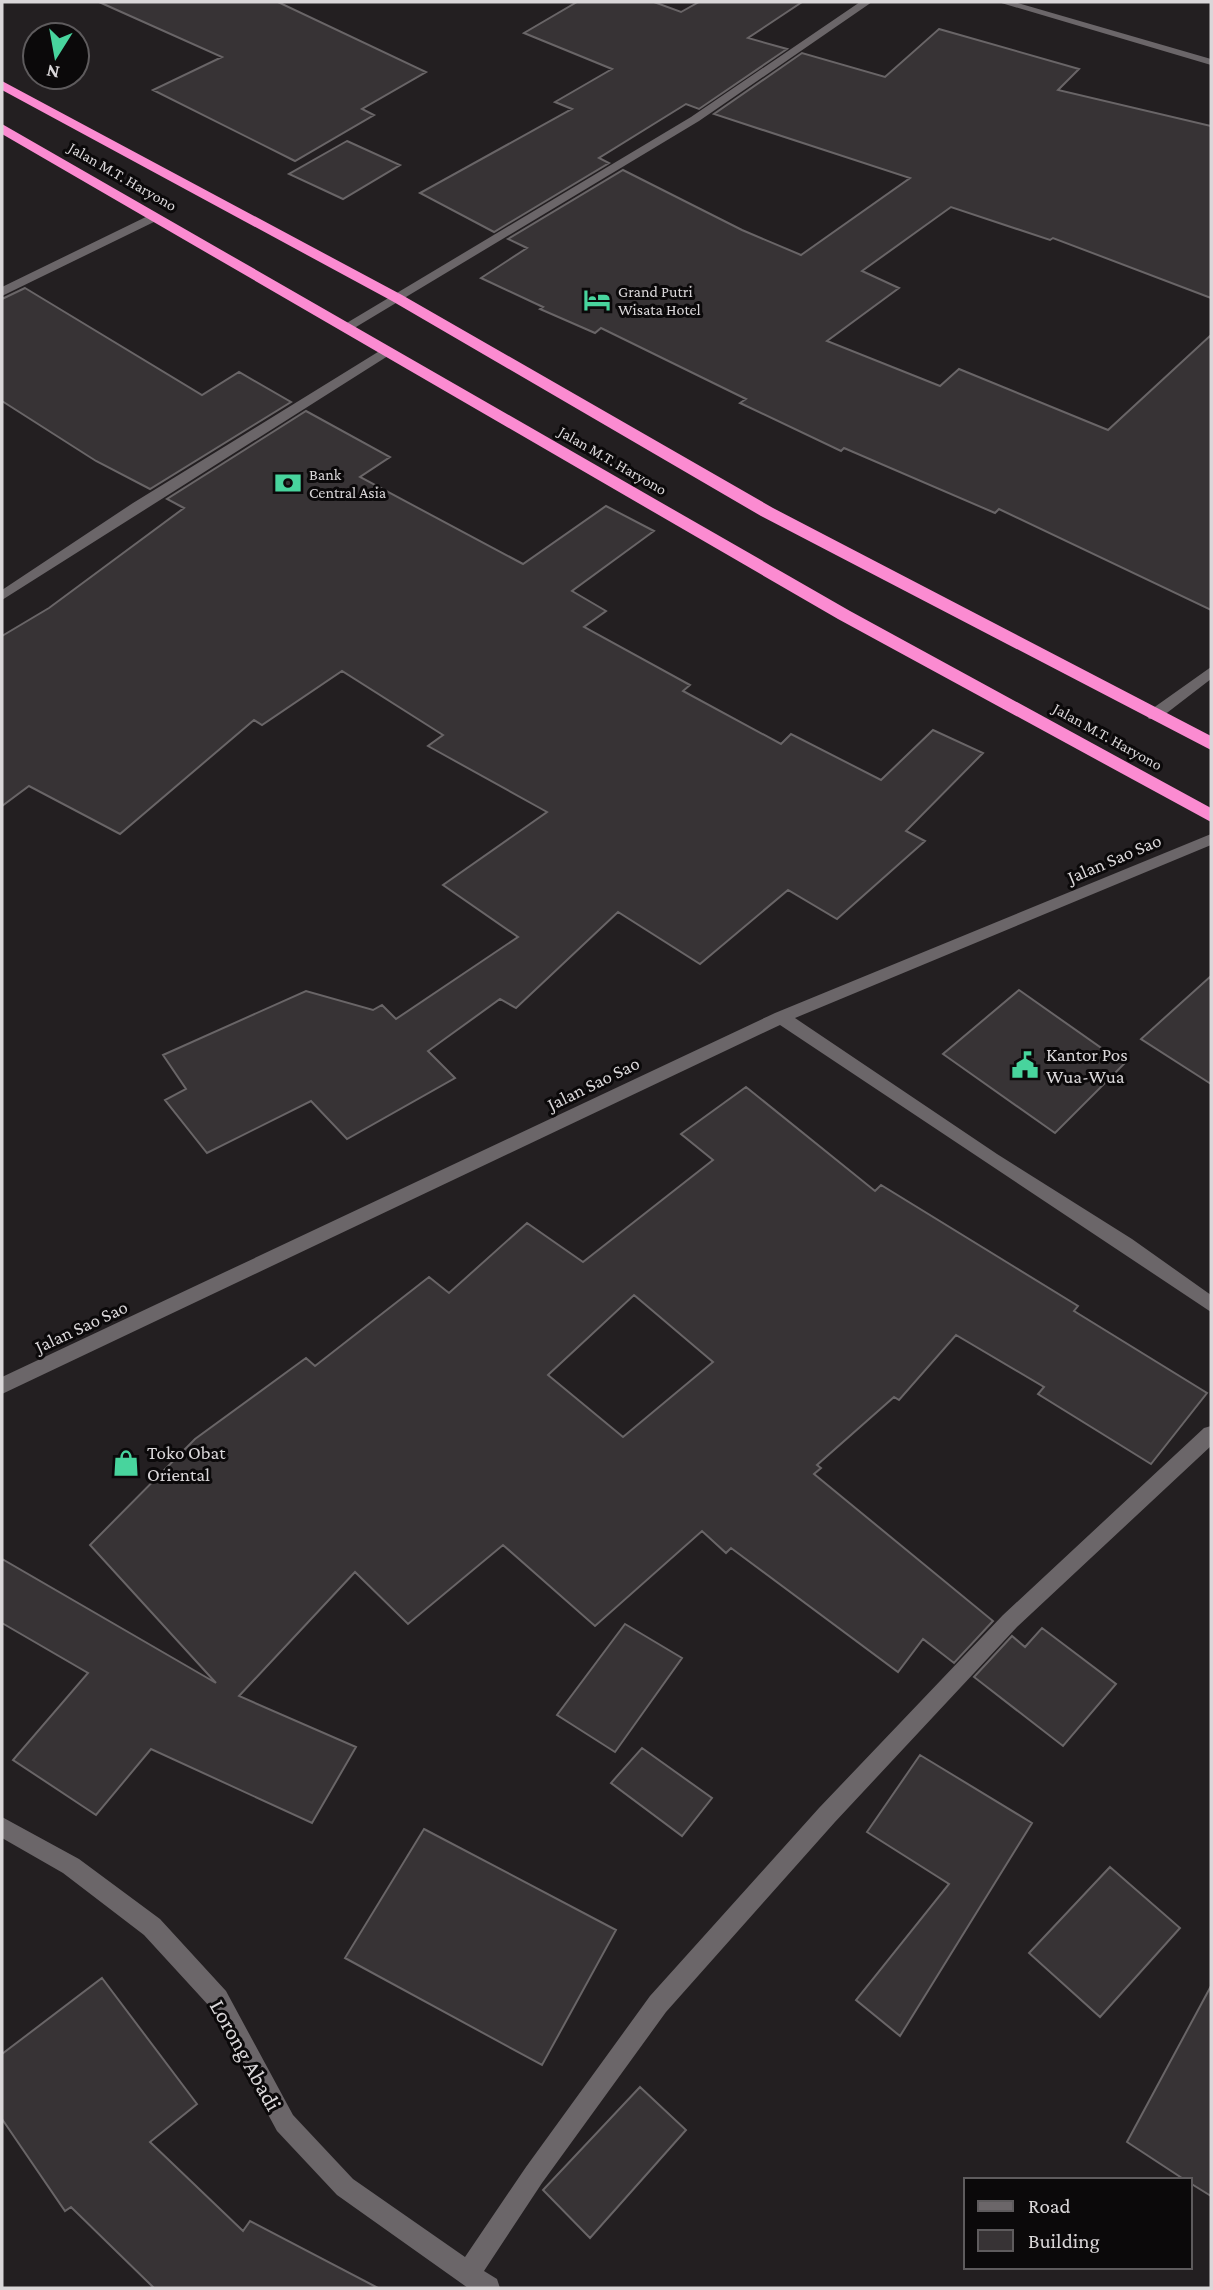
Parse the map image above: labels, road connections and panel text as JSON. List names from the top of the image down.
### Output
{
  "streets": {
    "highway": ["Jalan M.T. Haryono"],
    "street": ["Jalan Sao Sao", "Lorong Abadi"]
  },
  "places": {
    "hotel": ["Grand Putri Wisata Hotel"],
    "bank": ["Bank Central Asia"],
    "public building": ["Kantor Pos Wua-Wua"],
    "shop": ["Toko Obat Oriental"]
  },
  "legend": ["Road", "Building"],
  "north": "bottom"
}
